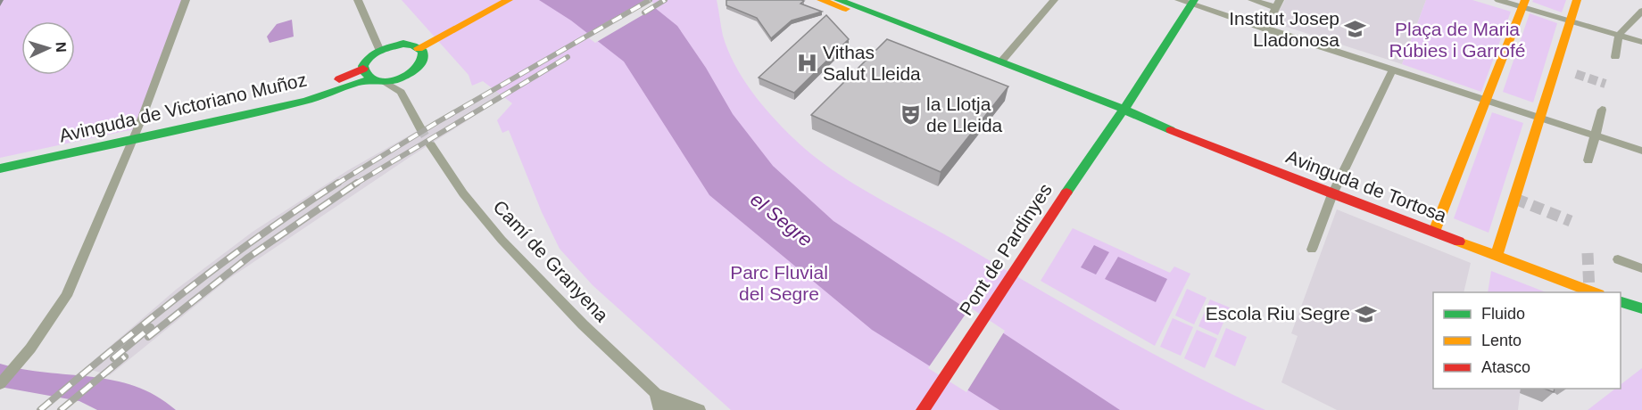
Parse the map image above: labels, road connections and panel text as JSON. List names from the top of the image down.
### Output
{
  "streets": {
    "street": [
      "Avinguda de Victoriano Muñoz",
      "Avinguda de Tortosa",
      "Pont de Pardinyes",
      "Camí de Granyena"
    ]
  },
  "crossings": [
    ["Avinguda de Tortosa", "Pont de Pardinyes"]
  ],
  "water": ["el Segre"],
  "parks": ["Plaça de Maria Rúbies i Garrofé", "Parc Fluvial del Segre"],
  "places": {
    "school or university": ["Institut Josep Lladonosa", "Escola Riu Segre"],
    "hospital": ["Vithas Salut Lleida"],
    "theatre": ["la Llotja de Lleida"]
  },
  "legend": ["Fluido", "Lento", "Atasco"],
  "north": "right"
}
